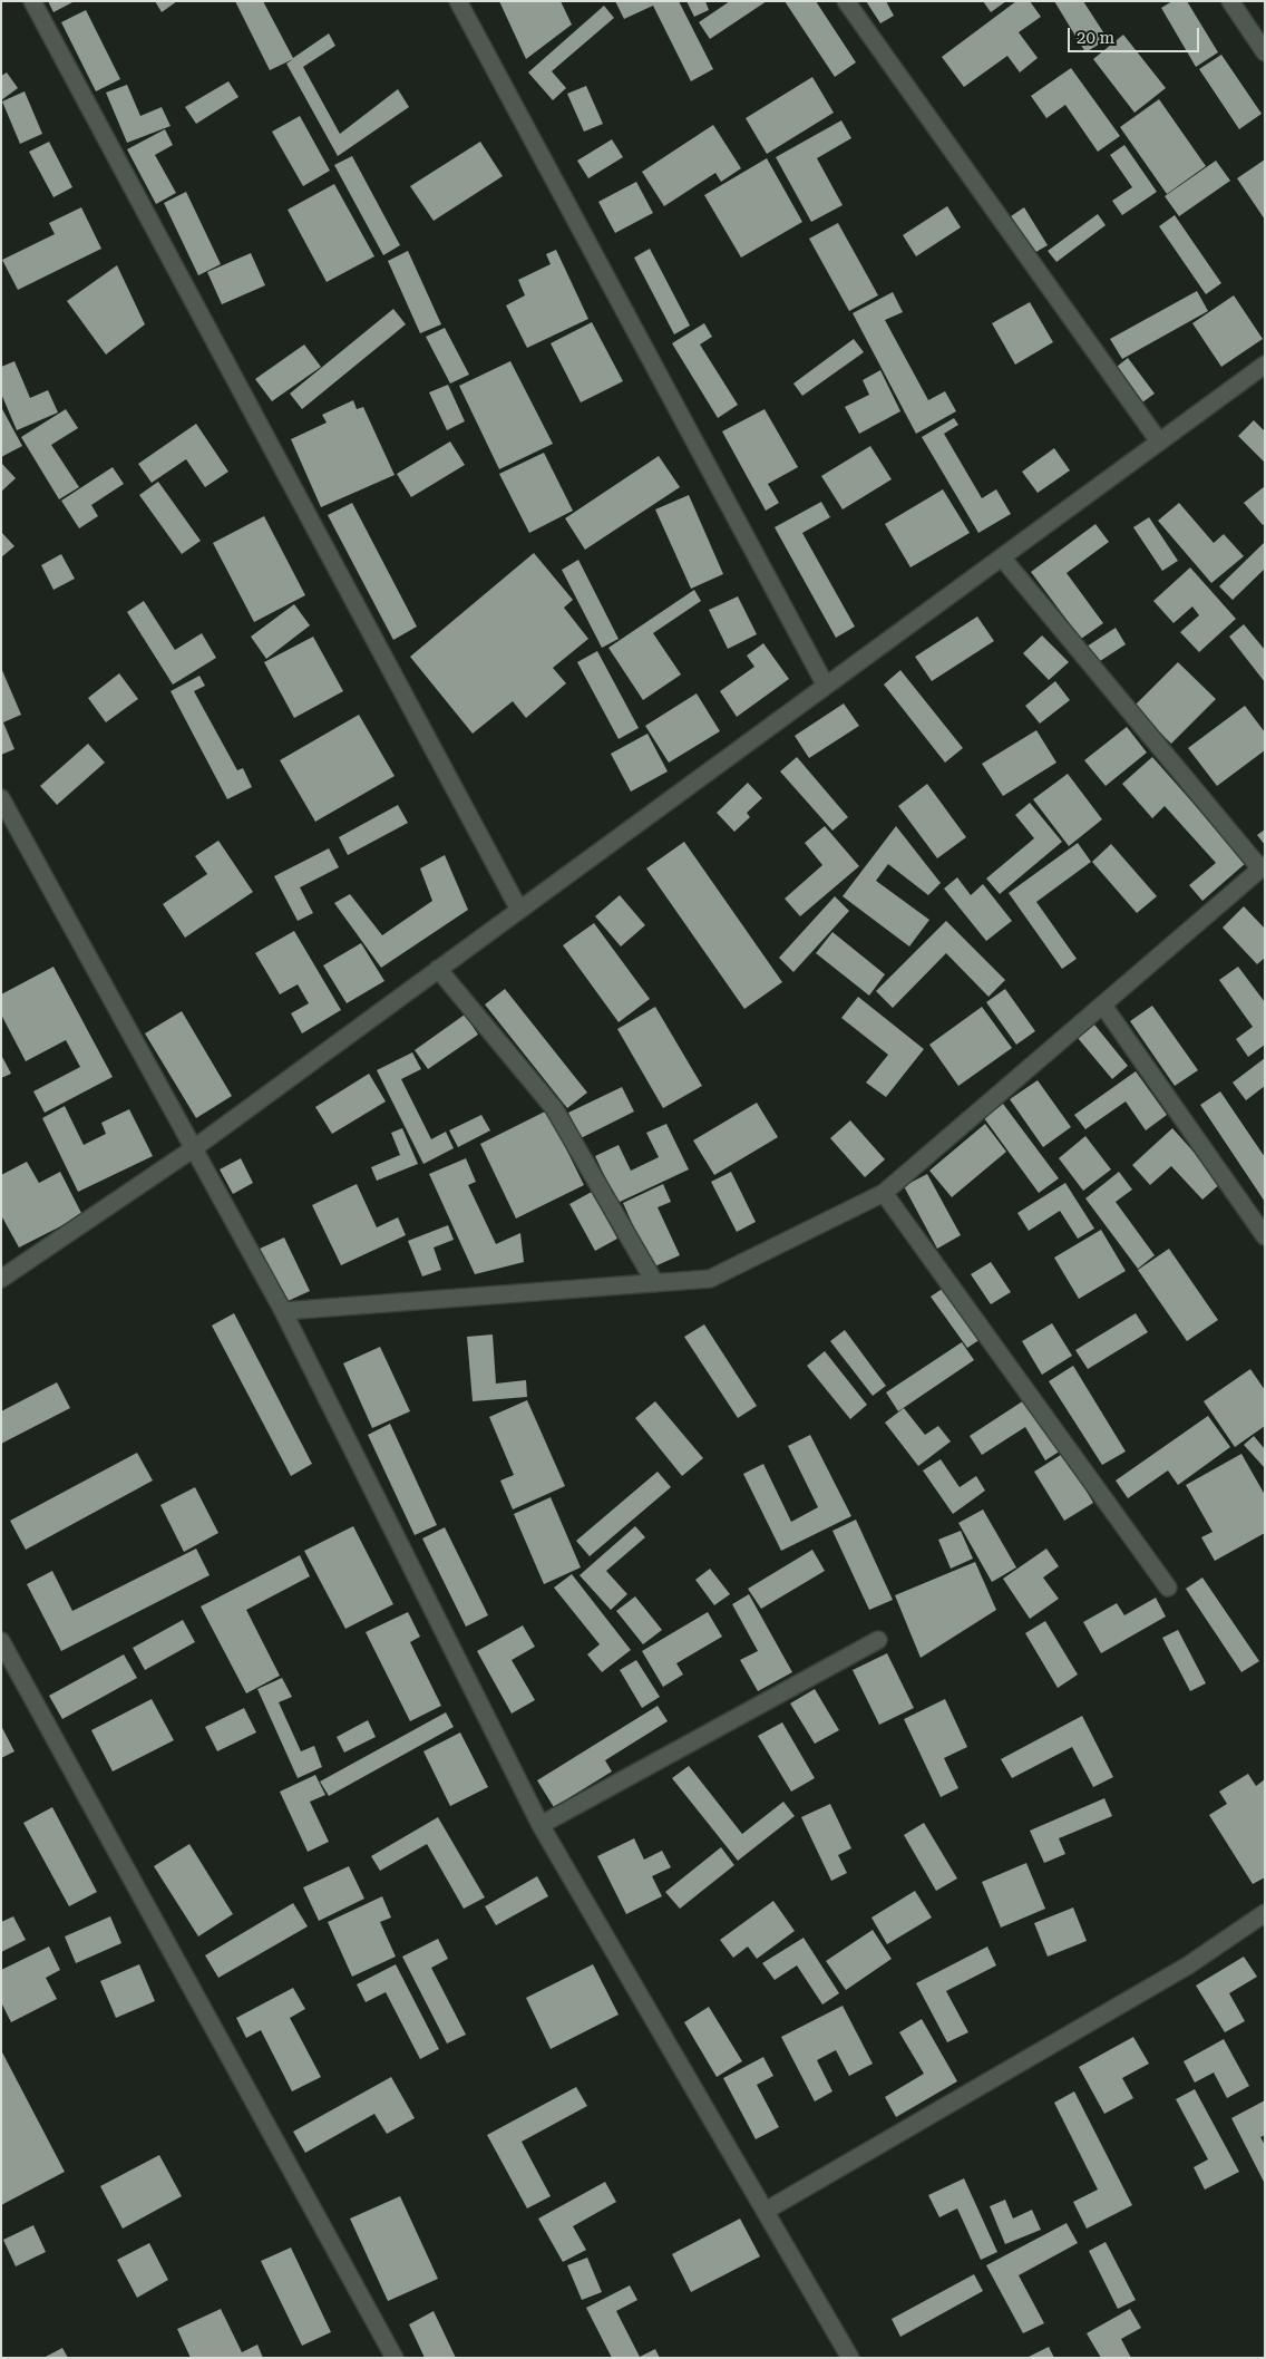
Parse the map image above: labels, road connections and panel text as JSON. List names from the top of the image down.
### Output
{
  "scale_bar": "20 m"
}
